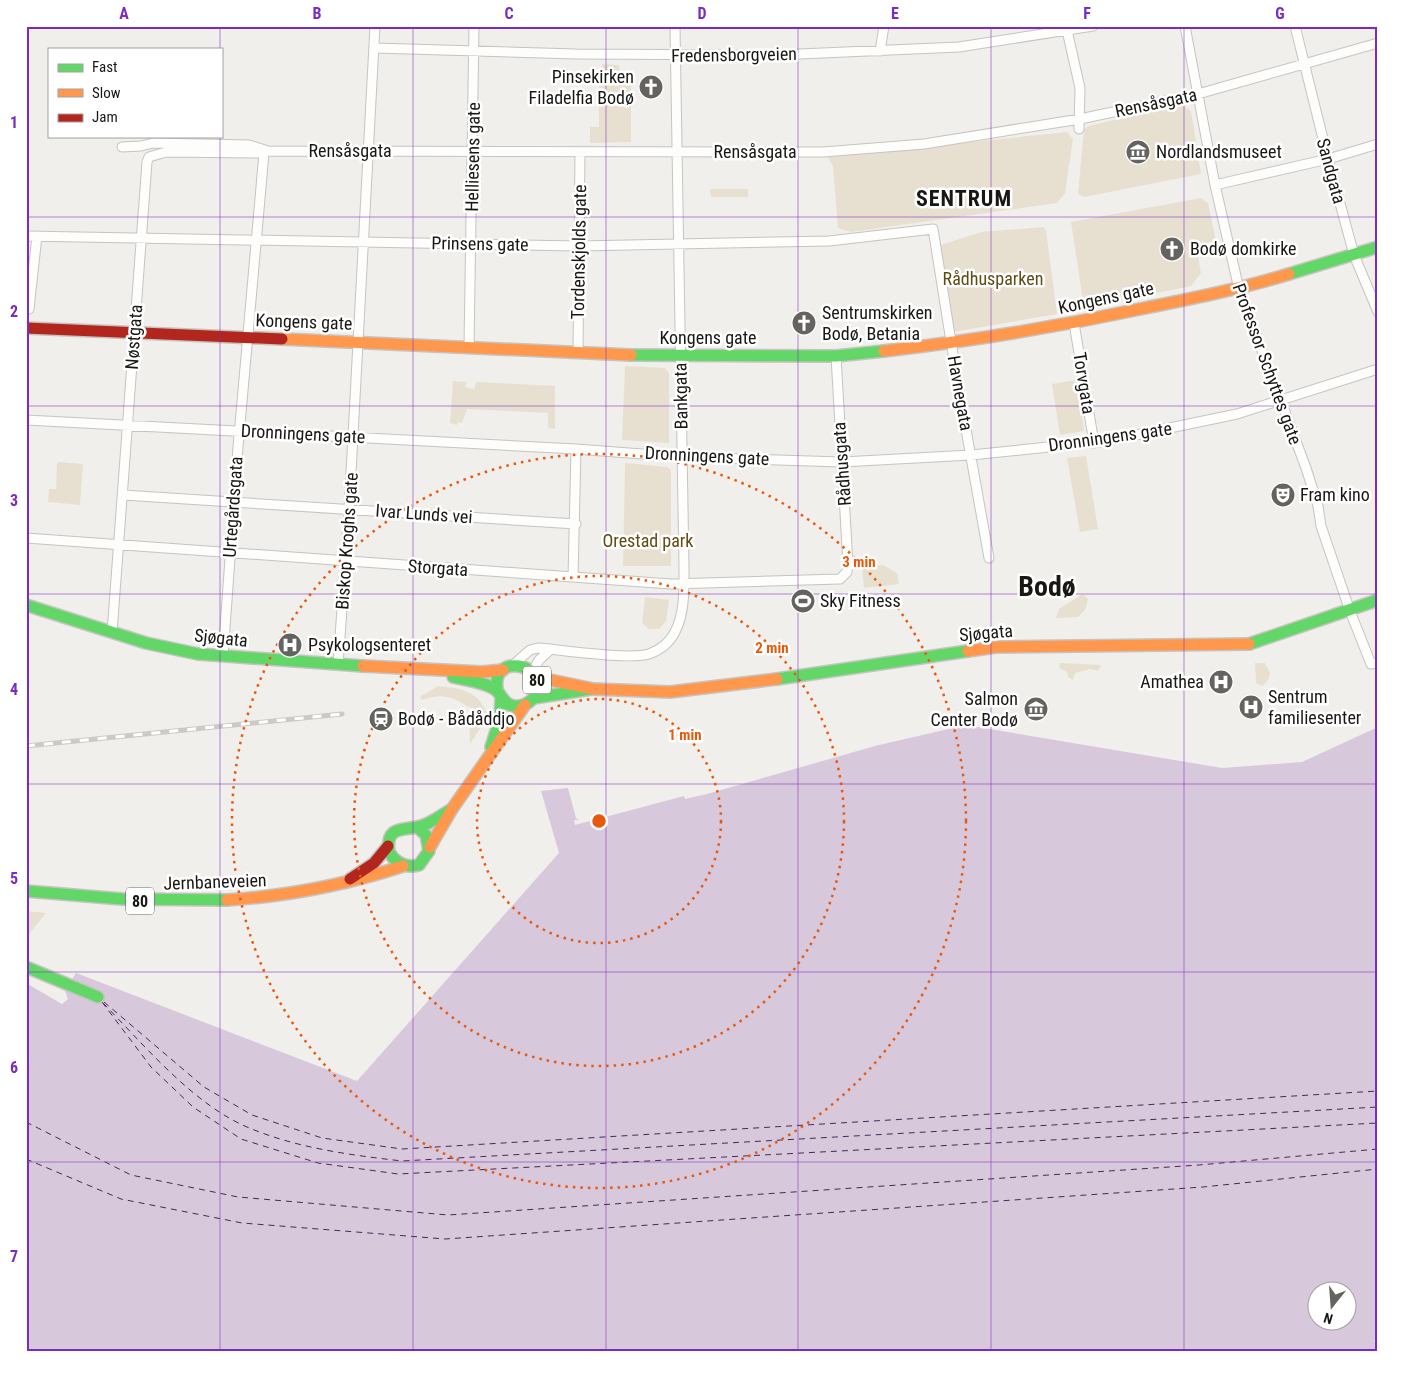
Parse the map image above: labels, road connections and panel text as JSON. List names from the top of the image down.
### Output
{
  "streets": {
    "main road": [
      "Kongens gate",
      "Sjøgata",
      "80",
      "Jernbaneveien"
    ],
    "street": [
      "Fredensborgveien",
      "Rensåsgata",
      "Helliesens gate",
      "Sandgata",
      "Prinsens gate",
      "Tordenskjolds gate",
      "Nøstgata",
      "Professor Schyttes gate",
      "Torvgata",
      "Havnegata",
      "Bankgata",
      "Dronningens gate",
      "Rådhusgata",
      "Urtegårdsgata",
      "Ivar Lunds vei",
      "Biskop Kroghs gate",
      "Storgata"
    ]
  },
  "crossings": [
    ["Fredensborgveien", "Helliesens gate"],
    ["Fredensborgveien", "Bankgata"],
    ["Fredensborgveien", "Biskop Kroghs gate"],
    ["Rensåsgata", "Helliesens gate"],
    ["Rensåsgata", "Sandgata"],
    ["Rensåsgata", "Tordenskjolds gate"],
    ["Rensåsgata", "Nøstgata"],
    ["Rensåsgata", "Professor Schyttes gate"],
    ["Rensåsgata", "Bankgata"],
    ["Rensåsgata", "Urtegårdsgata"],
    ["Rensåsgata", "Biskop Kroghs gate"],
    ["Helliesens gate", "Prinsens gate"],
    ["Helliesens gate", "Kongens gate"],
    ["Sandgata", "Kongens gate"],
    ["Prinsens gate", "Tordenskjolds gate"],
    ["Prinsens gate", "Nøstgata"],
    ["Prinsens gate", "Havnegata"],
    ["Prinsens gate", "Bankgata"],
    ["Prinsens gate", "Urtegårdsgata"],
    ["Prinsens gate", "Biskop Kroghs gate"],
    ["Tordenskjolds gate", "Kongens gate"],
    ["Kongens gate", "Nøstgata"],
    ["Kongens gate", "Professor Schyttes gate"],
    ["Kongens gate", "Torvgata"],
    ["Kongens gate", "Havnegata"],
    ["Kongens gate", "Bankgata"],
    ["Kongens gate", "Rådhusgata"],
    ["Kongens gate", "Urtegårdsgata"],
    ["Kongens gate", "Biskop Kroghs gate"],
    ["Nøstgata", "Dronningens gate"],
    ["Nøstgata", "Urtegårdsgata"],
    ["Nøstgata", "Ivar Lunds vei"],
    ["Nøstgata", "Storgata"],
    ["Nøstgata", "Sjøgata"],
    ["Professor Schyttes gate", "Dronningens gate"],
    ["Professor Schyttes gate", "Sjøgata"],
    ["Torvgata", "Dronningens gate"],
    ["Havnegata", "Dronningens gate"],
    ["Bankgata", "Dronningens gate"],
    ["Bankgata", "Storgata"],
    ["Bankgata", "Sjøgata"],
    ["Bankgata", "80"],
    ["Bankgata", "Jernbaneveien"],
    ["Dronningens gate", "Rådhusgata"],
    ["Dronningens gate", "Urtegårdsgata"],
    ["Dronningens gate", "Biskop Kroghs gate"],
    ["Rådhusgata", "Storgata"],
    ["Urtegårdsgata", "Ivar Lunds vei"],
    ["Urtegårdsgata", "Storgata"],
    ["Urtegårdsgata", "Sjøgata"],
    ["Ivar Lunds vei", "Biskop Kroghs gate"],
    ["Biskop Kroghs gate", "Storgata"],
    ["Biskop Kroghs gate", "Sjøgata"],
    ["Sjøgata", "80"],
    ["Sjøgata", "Jernbaneveien"],
    ["80", "Jernbaneveien"]
  ],
  "districts": ["SENTRUM", "Bodø"],
  "parks": ["Rådhusparken", "Orestad park"],
  "places": {
    "church": ["Pinsekirken Filadelfia Bodø", "Bodø domkirke", "Sentrumskirken Bodø, Betania"],
    "museum": ["Nordlandsmuseet", "Salmon Center Bodø"],
    "theatre": ["Fram kino"],
    "sports": ["Sky Fitness"],
    "hospital": ["Psykologsenteret", "Amathea", "Sentrum familiesenter"],
    "station": ["Bodø - Bådåddjo"]
  },
  "legend": ["Fast", "Slow", "Jam"],
  "north": "bottom",
  "grid": {
    "columns": [
      "A",
      "B",
      "C",
      "D",
      "E",
      "F",
      "G"
    ],
    "rows": [
      "1",
      "2",
      "3",
      "4",
      "5",
      "6",
      "7"
    ]
  },
  "rings": ["3 min", "2 min", "1 min"]
}
